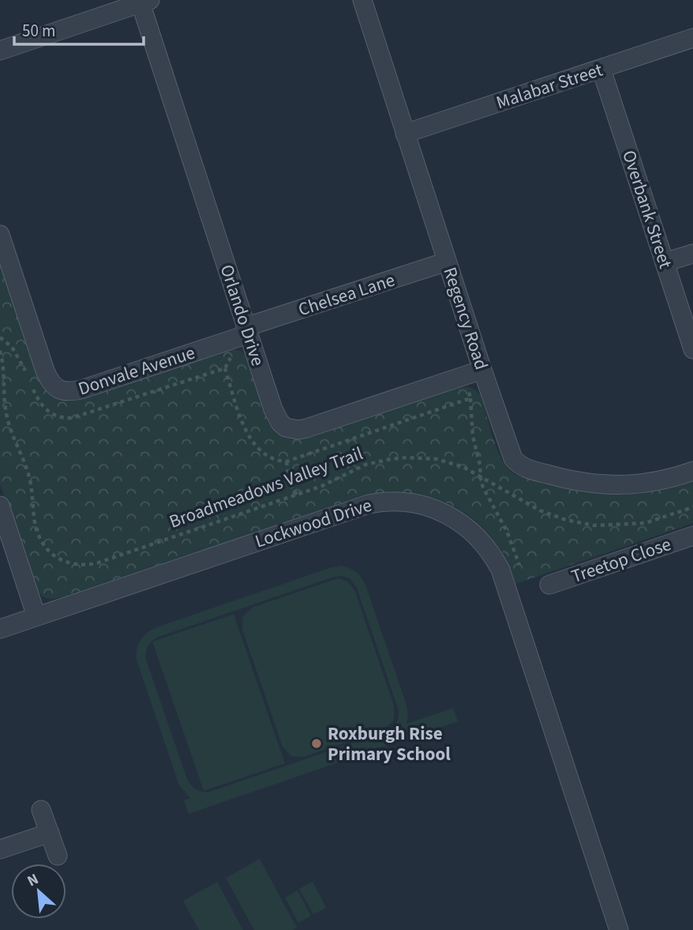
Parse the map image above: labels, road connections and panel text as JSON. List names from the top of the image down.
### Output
{
  "streets": {
    "street": [
      "Malabar Street",
      "Overbank Street",
      "Chelsea Lane",
      "Orlando Drive",
      "Regency Road",
      "Donvale Avenue",
      "Lockwood Drive",
      "Treetop Close"
    ],
    "path": ["Broadmeadows Valley Trail"]
  },
  "crossings": [
    ["Malabar Street", "Overbank Street"],
    ["Malabar Street", "Regency Road"],
    ["Chelsea Lane", "Orlando Drive"],
    ["Chelsea Lane", "Regency Road"],
    ["Chelsea Lane", "Donvale Avenue"],
    ["Orlando Drive", "Regency Road"],
    ["Orlando Drive", "Donvale Avenue"]
  ],
  "places": ["Roxburgh Rise Primary School"],
  "scale_bar": "50 m",
  "north": "top left"
}
